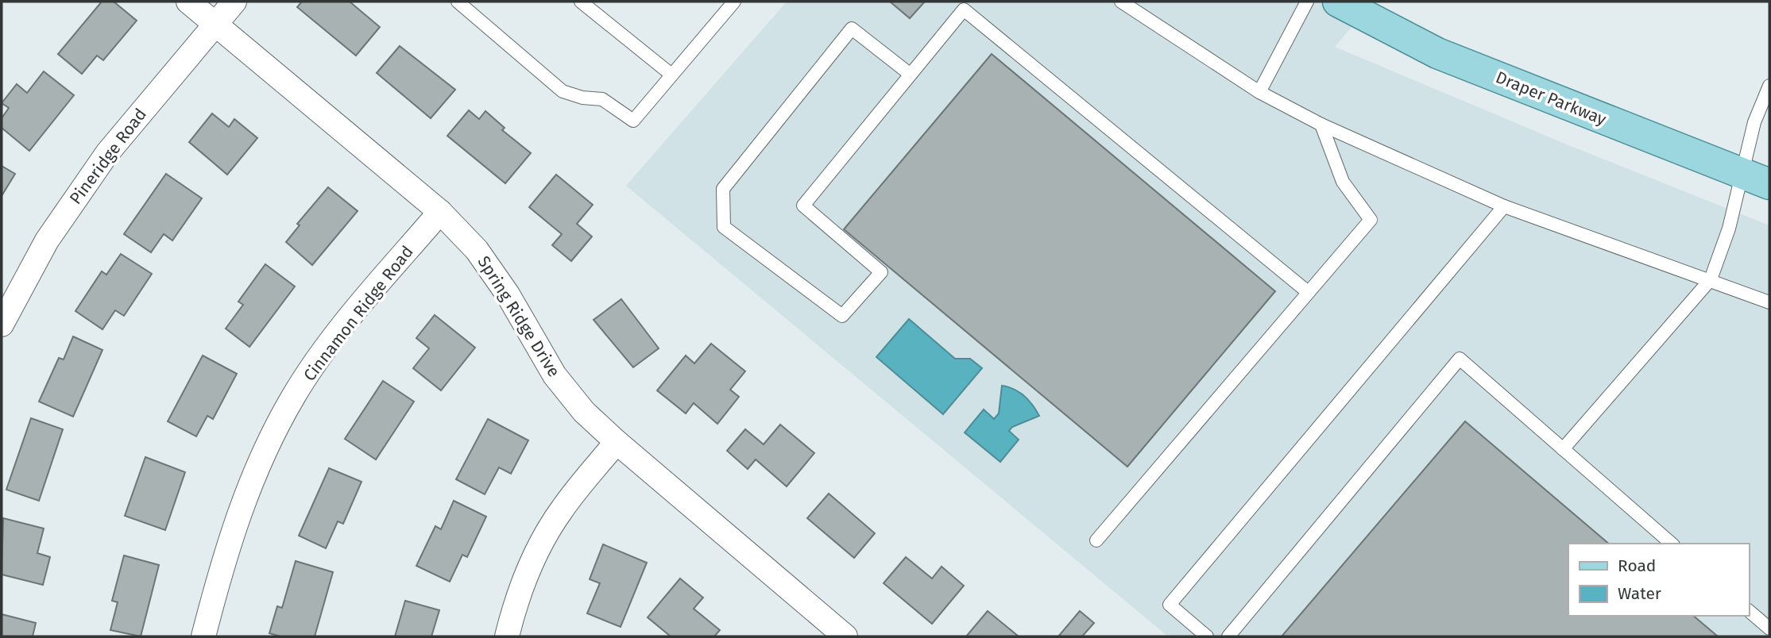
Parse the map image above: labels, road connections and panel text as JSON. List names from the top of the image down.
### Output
{
  "streets": {
    "main road": ["Draper Parkway"],
    "street": ["Pineridge Road", "Cinnamon Ridge Road", "Spring Ridge Drive"]
  },
  "crossings": [
    ["Pineridge Road", "Spring Ridge Drive"],
    ["Cinnamon Ridge Road", "Spring Ridge Drive"]
  ],
  "legend": ["Road", "Water"]
}
